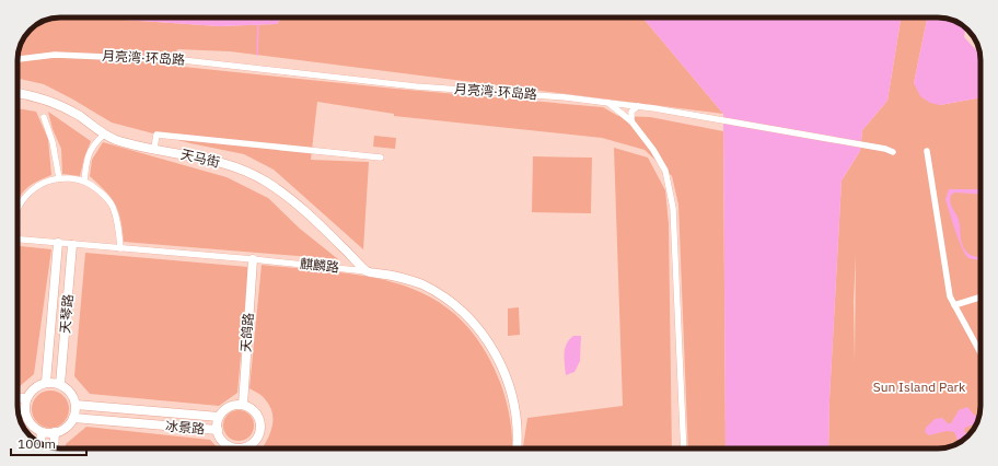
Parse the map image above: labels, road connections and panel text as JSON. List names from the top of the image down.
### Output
{
  "streets": {
    "street": [
      "月亮湾·环岛路",
      "天马街",
      "麒麟路",
      "天琴路",
      "天鸽路",
      "冰景路"
    ]
  },
  "crossings": [
    ["天马街", "麒麟路"],
    ["麒麟路", "天琴路"],
    ["麒麟路", "天鸽路"],
    ["天琴路", "冰景路"]
  ],
  "parks": ["Sun Island Park"],
  "scale_bar": "100 m"
}
